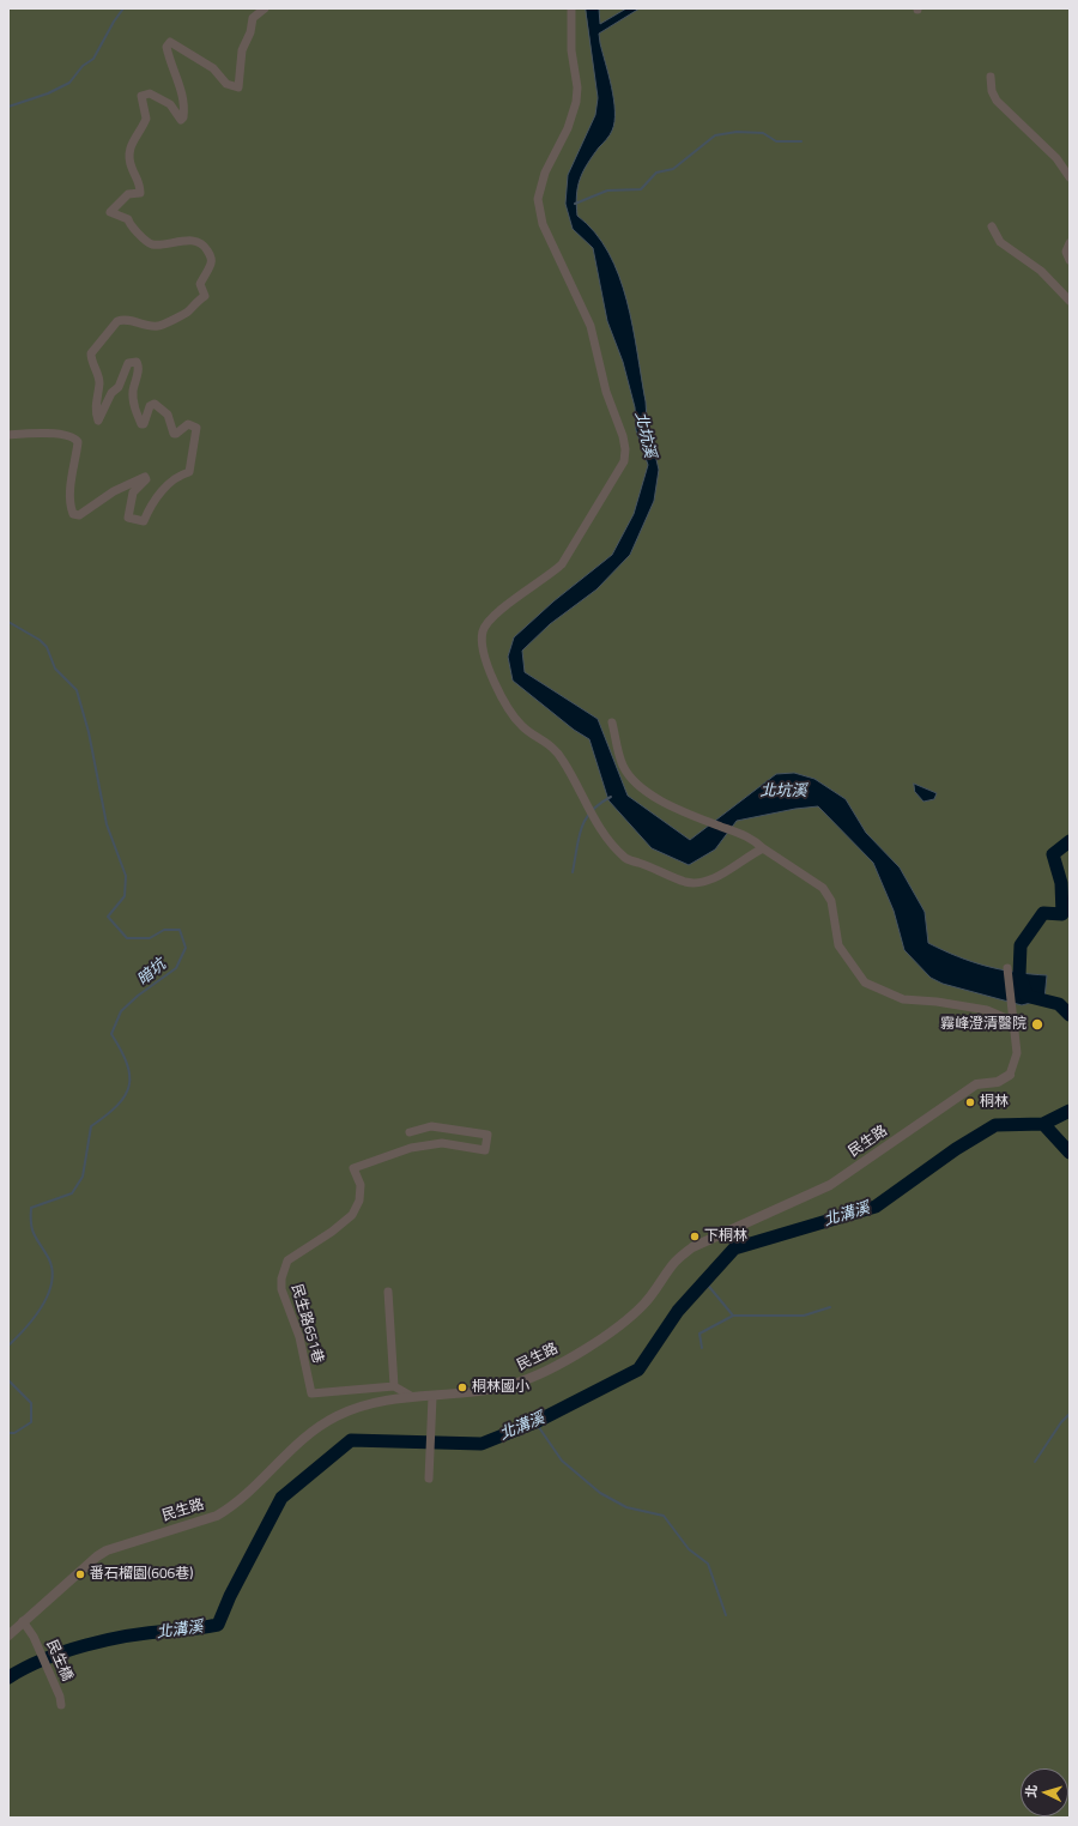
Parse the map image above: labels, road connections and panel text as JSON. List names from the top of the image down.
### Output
{
  "streets": {
    "street": ["民生路", "民生路651巷", "民生橋"]
  },
  "crossings": [
    ["民生路", "民生橋"]
  ],
  "water": ["北坑溪", "暗坑", "北溝溪"],
  "places": [
    "霧峰澄清醫院",
    "桐林",
    "下桐林",
    "桐林國小",
    "番石榴園(606巷)"
  ],
  "north": "left"
}
